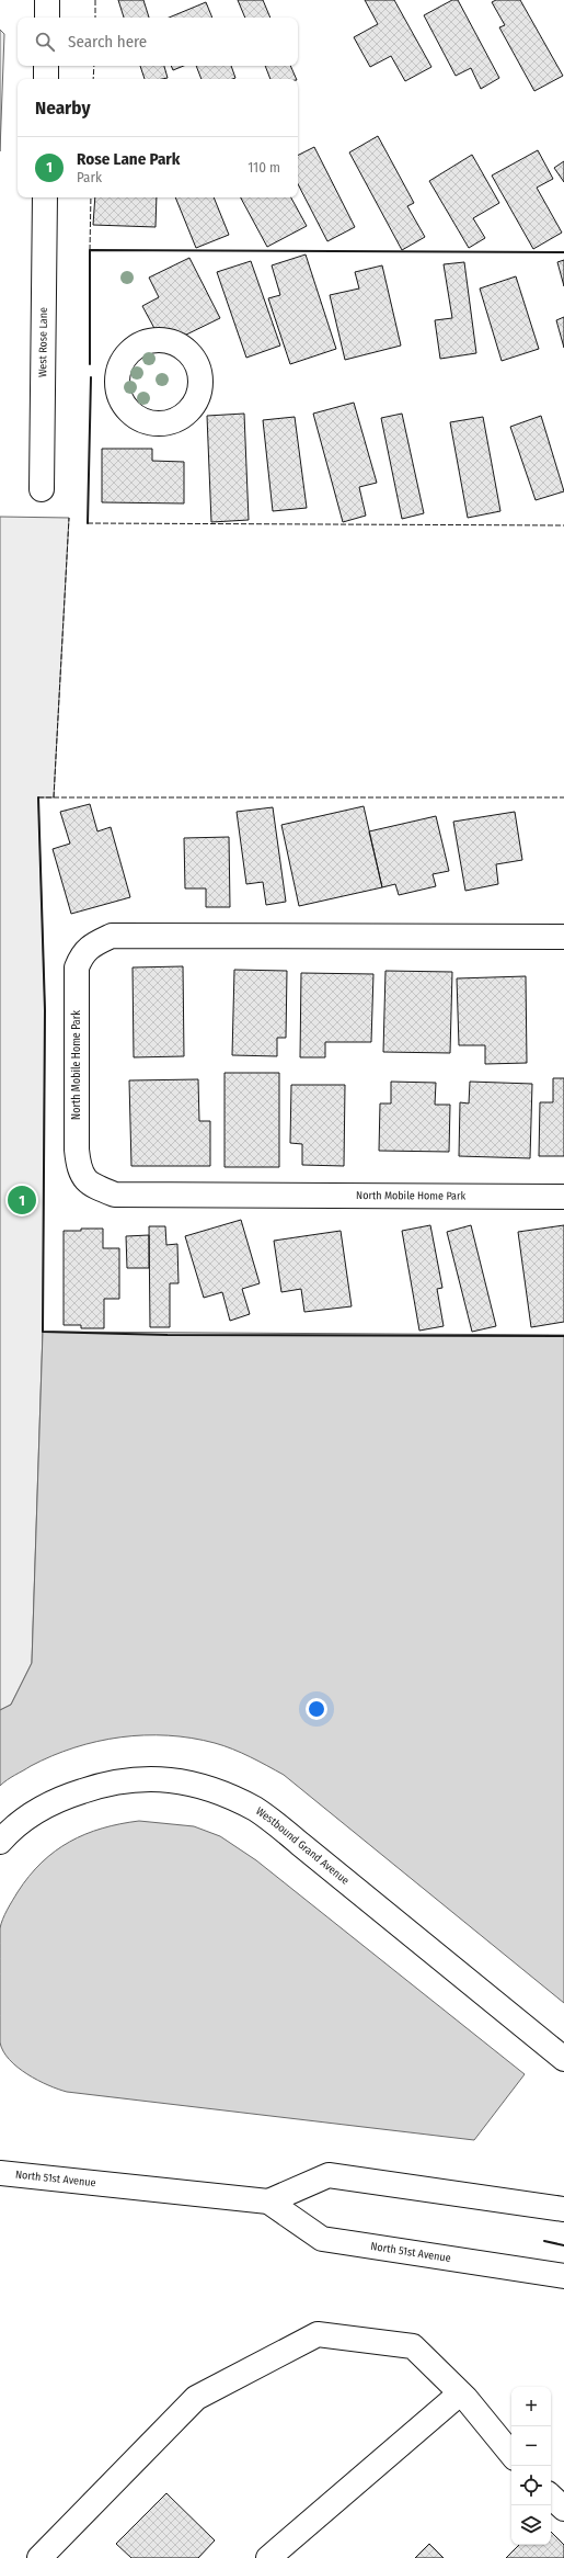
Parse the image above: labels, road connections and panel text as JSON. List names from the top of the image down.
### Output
{
  "streets": {
    "main road": [
      "West Rose Lane",
      "North Mobile Home Park",
      "Westbound Grand Avenue",
      "North 51st Avenue"
    ]
  },
  "page": {
    "search": "Search here",
    "heading": "Nearby",
    "list": [
      {
        "mark": "1",
        "name": "Rose Lane Park",
        "note": "Park",
        "value": "110 m"
      }
    ],
    "pins": "1",
    "map_buttons": ["+", "−"]
  }
}
